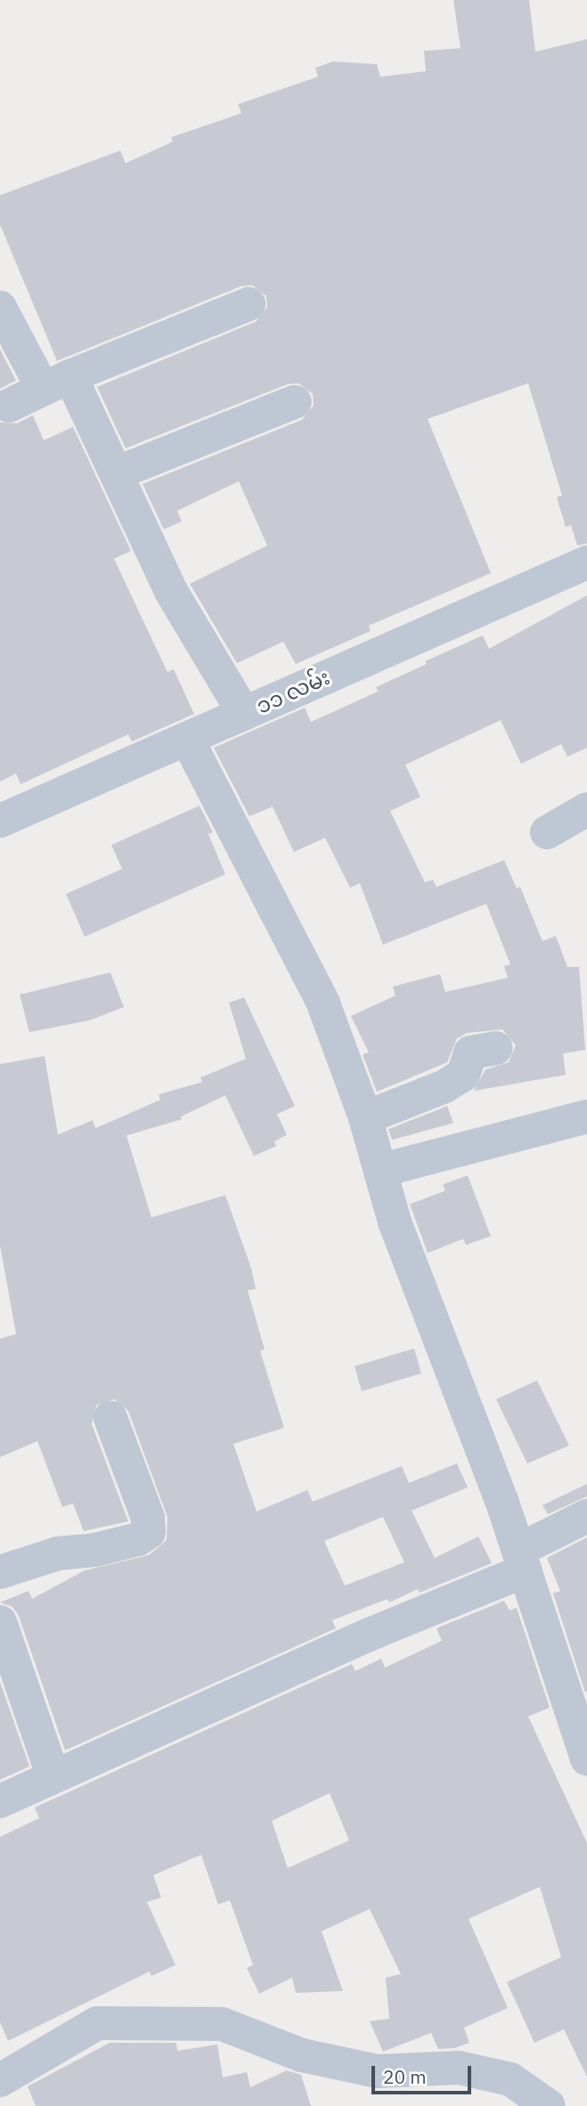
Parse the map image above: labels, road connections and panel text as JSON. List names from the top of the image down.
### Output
{
  "streets": {
    "street": ["၁၁ လမ်း"]
  },
  "scale_bar": "20 m"
}
